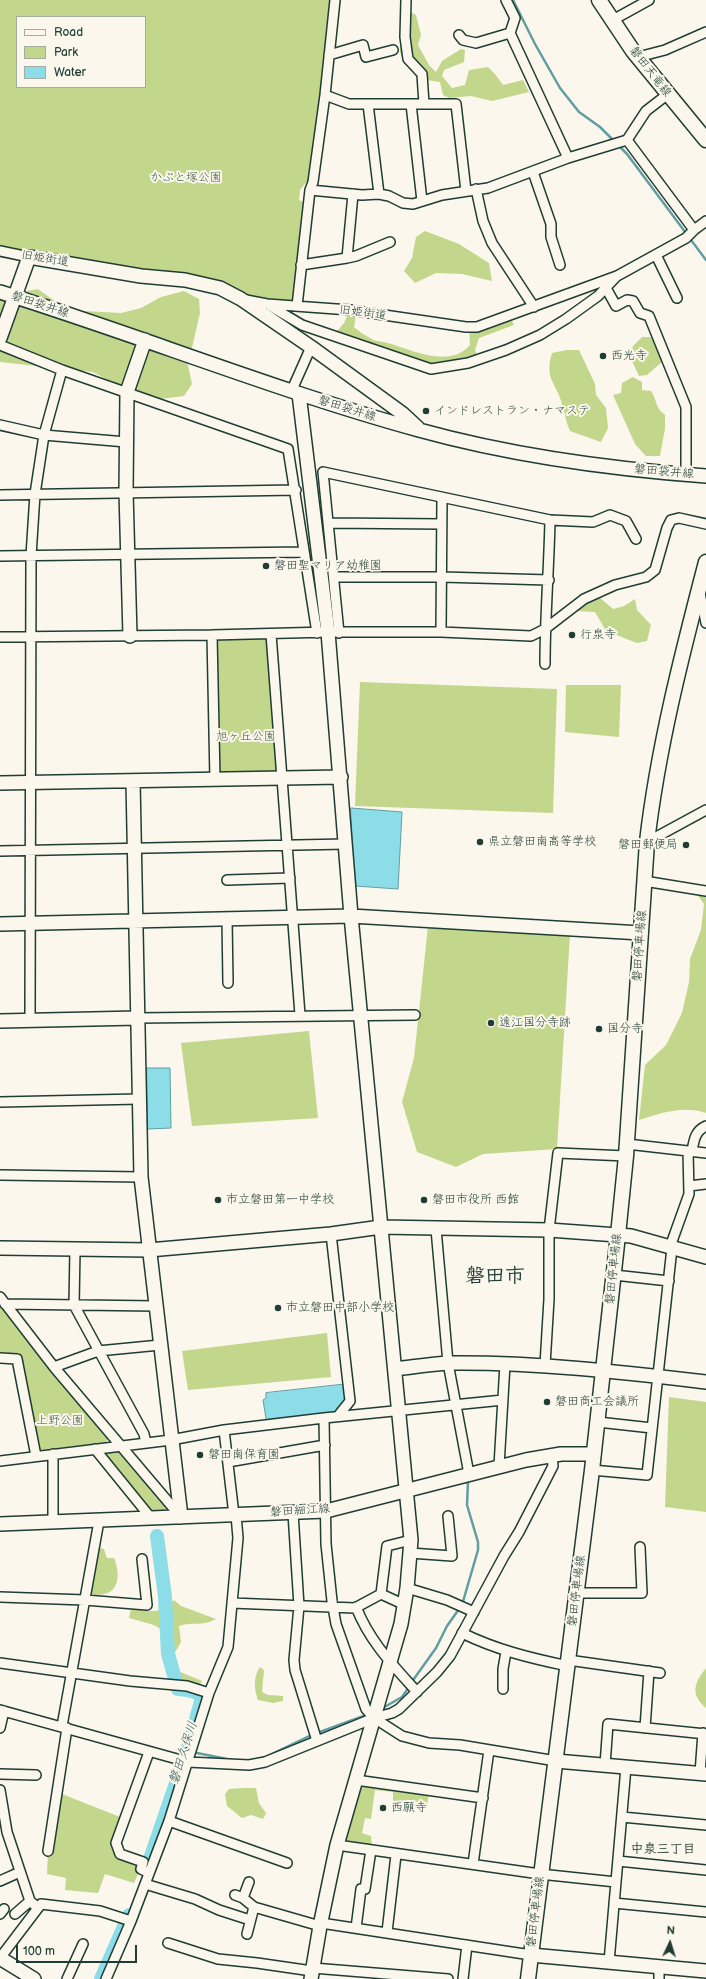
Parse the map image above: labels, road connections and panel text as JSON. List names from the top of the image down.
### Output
{
  "streets": {
    "main road": ["磐田天竜線", "磐田停車場線"],
    "street": ["旧姫街道", "磐田袋井線", "磐田細江線"]
  },
  "crossings": [
    ["磐田停車場線", "磐田細江線"]
  ],
  "districts": ["磐田市", "中泉三丁目"],
  "water": ["磐田久保川"],
  "parks": ["かぶと塚公園", "旭ヶ丘公園", "上野公園"],
  "places": [
    "西光寺",
    "インドレストラン・ナマステ",
    "磐田聖マリア幼稚園",
    "行泉寺",
    "県立磐田南高等学校",
    "磐田郵便局",
    "遠江国分寺跡",
    "国分寺",
    "市立磐田第一中学校",
    "磐田市役所 西館",
    "市立磐田中部小学校",
    "磐田商工会議所",
    "磐田南保育園",
    "西願寺"
  ],
  "legend": ["Road", "Park", "Water"],
  "scale_bar": "100 m",
  "north": "top"
}
